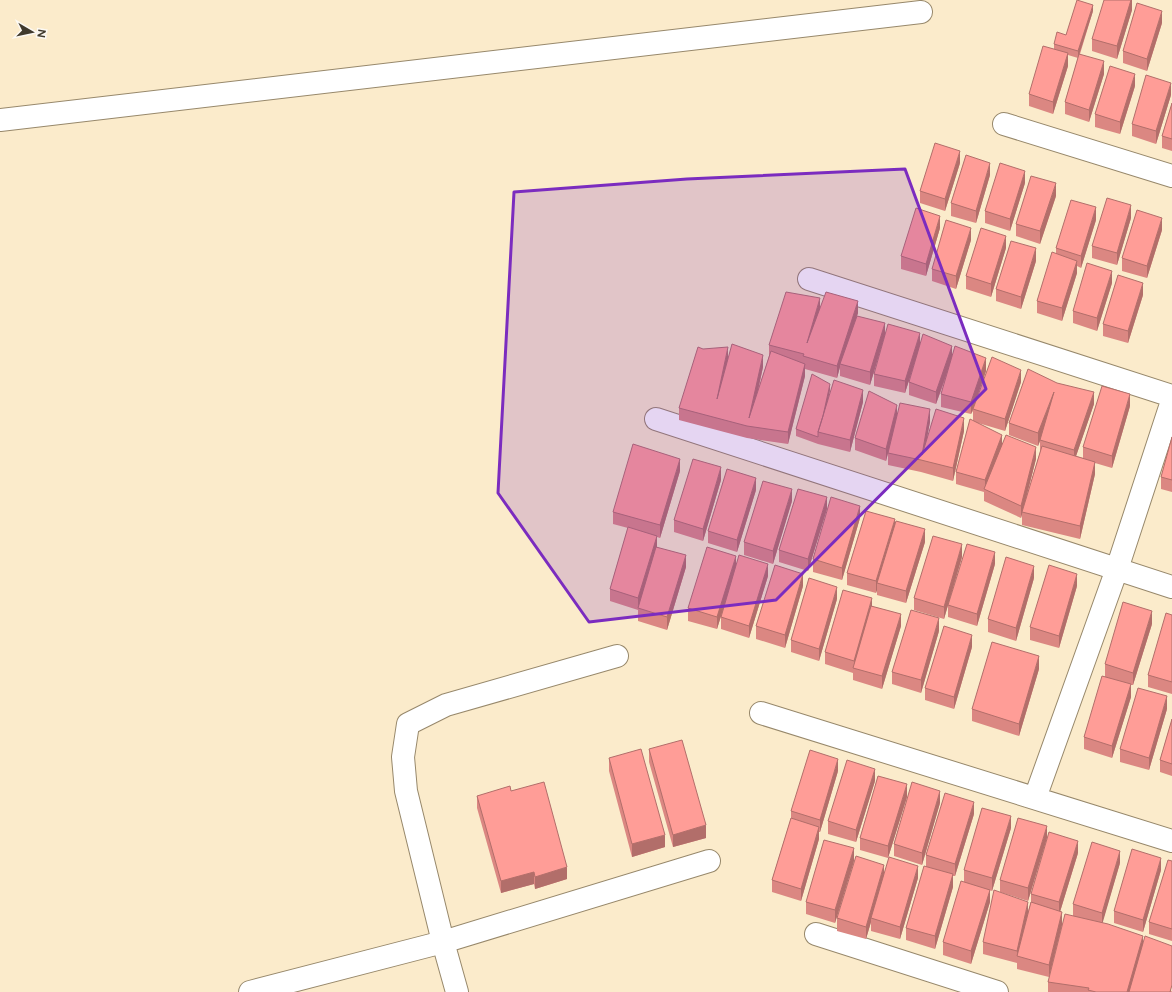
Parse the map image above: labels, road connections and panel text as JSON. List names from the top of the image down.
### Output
{
  "north": "right"
}
